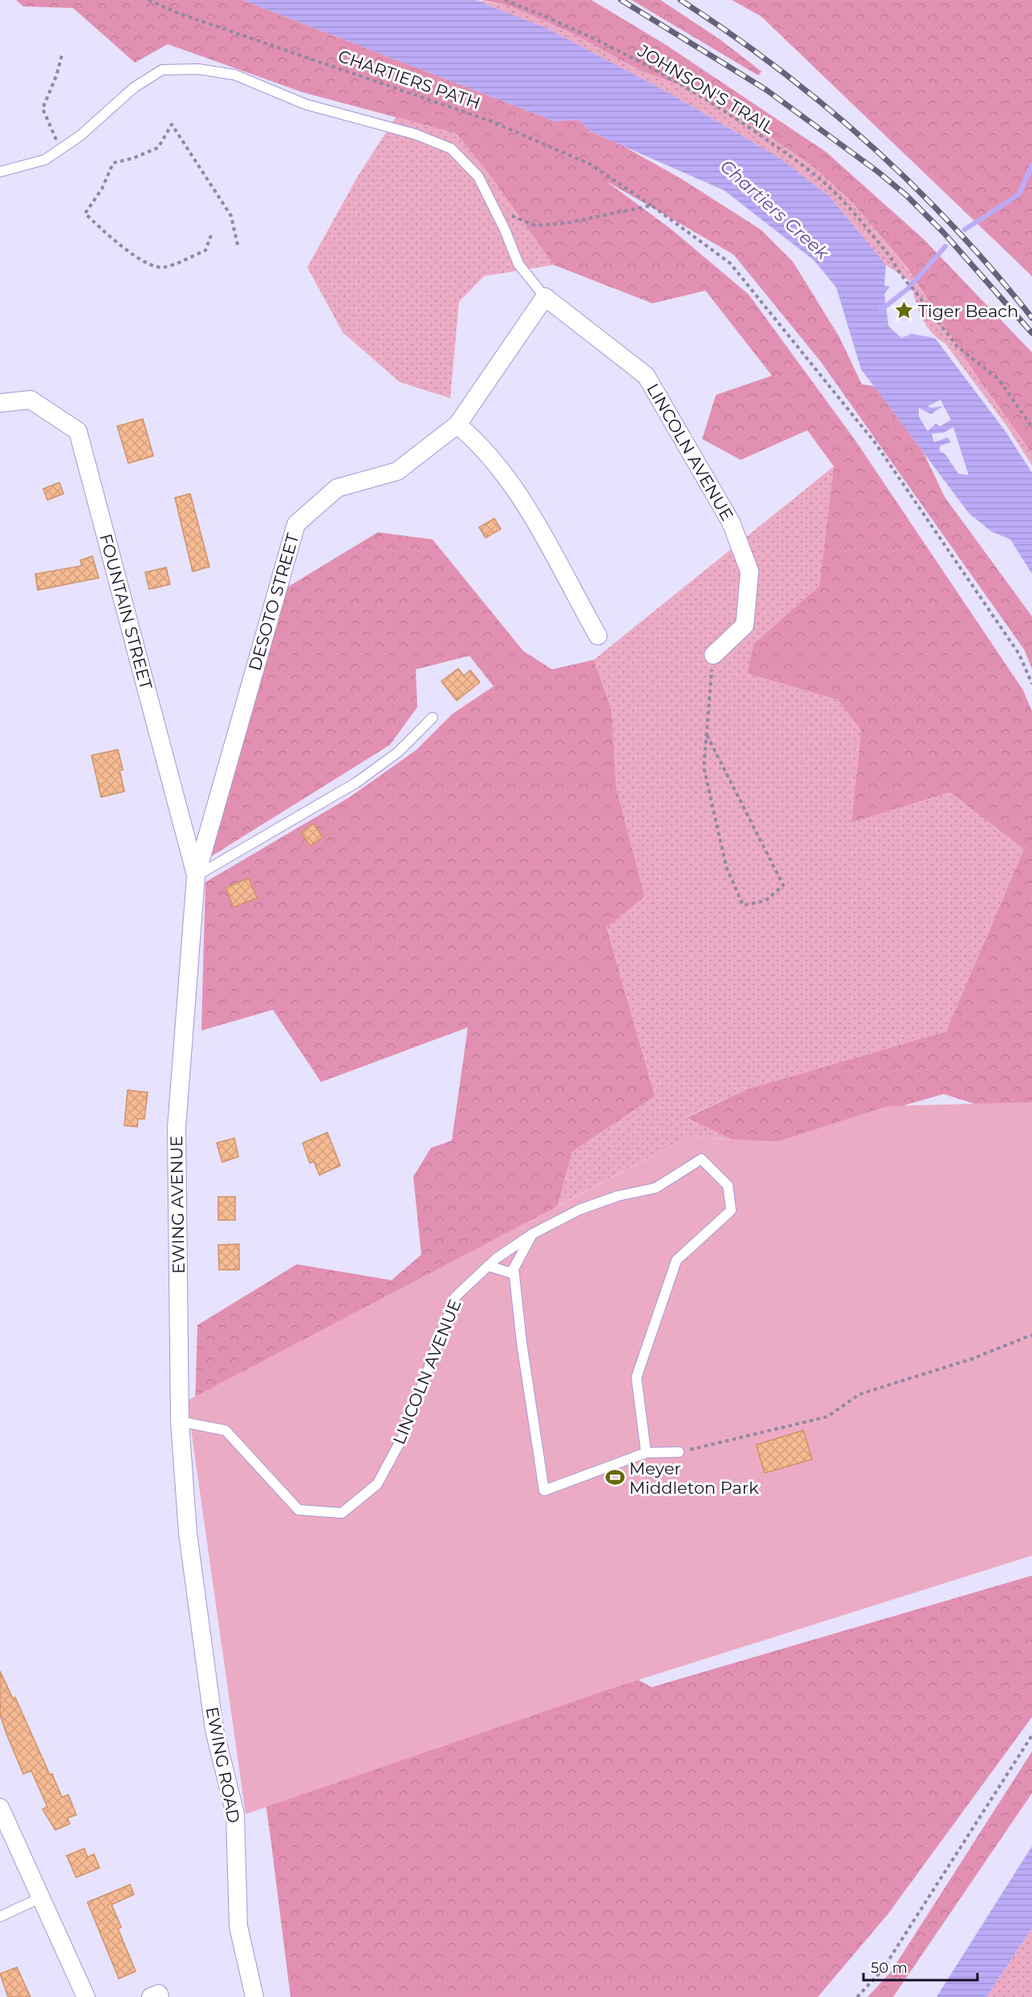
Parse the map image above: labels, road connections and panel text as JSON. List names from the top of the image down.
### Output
{
  "streets": {
    "street": [
      "LINCOLN AVENUE",
      "DESOTO STREET",
      "FOUNTAIN STREET",
      "EWING AVENUE",
      "EWING ROAD"
    ],
    "path": ["CHARTIERS PATH", "JOHNSON'S TRAIL"]
  },
  "crossings": [
    ["LINCOLN AVENUE", "DESOTO STREET"],
    ["LINCOLN AVENUE", "EWING AVENUE"],
    ["DESOTO STREET", "FOUNTAIN STREET"],
    ["DESOTO STREET", "EWING AVENUE"],
    ["FOUNTAIN STREET", "EWING AVENUE"],
    ["EWING AVENUE", "EWING ROAD"]
  ],
  "water": ["Chartiers Creek"],
  "places": {
    "place": ["Tiger Beach"],
    "sports": ["Meyer Middleton Park"]
  },
  "scale_bar": "50 m"
}
